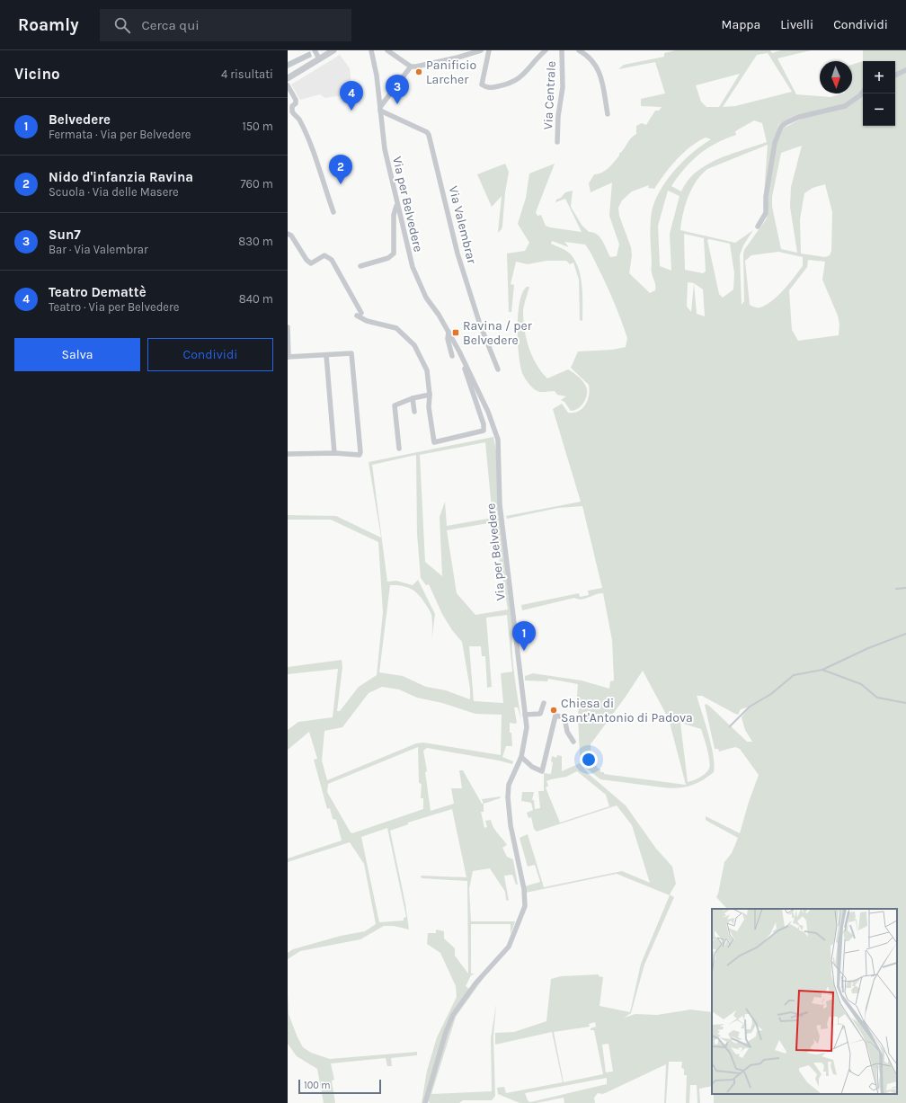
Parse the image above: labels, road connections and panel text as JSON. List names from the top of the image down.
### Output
{
  "streets": {
    "street": ["Via Centrale", "Via per Belvedere", "Via Valembrar"]
  },
  "crossings": [
    ["Via per Belvedere", "Via Valembrar"]
  ],
  "places": {
    "other": ["Panificio Larcher", "Chiesa di Sant'Antonio di Padova"],
    "transit": ["Ravina / per Belvedere"]
  },
  "scale_bar": "100 m",
  "north": "bottom",
  "page": {
    "header": "Roamly",
    "search": "Cerca qui",
    "nav": ["Mappa", "Livelli", "Condividi"],
    "heading": ["Vicino", "4 risultati"],
    "map_buttons": ["+", "−"],
    "pins": [
      "3",
      "4",
      "2",
      "1"
    ],
    "list": [
      {
        "mark": "1",
        "name": "Belvedere",
        "note": "Fermata · Via per Belvedere",
        "value": "150 m"
      },
      {
        "mark": "2",
        "name": "Nido d'infanzia Ravina",
        "note": "Scuola · Via delle Masere",
        "value": "760 m"
      },
      {
        "mark": "3",
        "name": "Sun7",
        "note": "Bar · Via Valembrar",
        "value": "830 m"
      },
      {
        "mark": "4",
        "name": "Teatro Demattè",
        "note": "Teatro · Via per Belvedere",
        "value": "840 m"
      }
    ],
    "buttons": ["Salva", "Condividi"],
    "scale": "100 m"
  }
}
